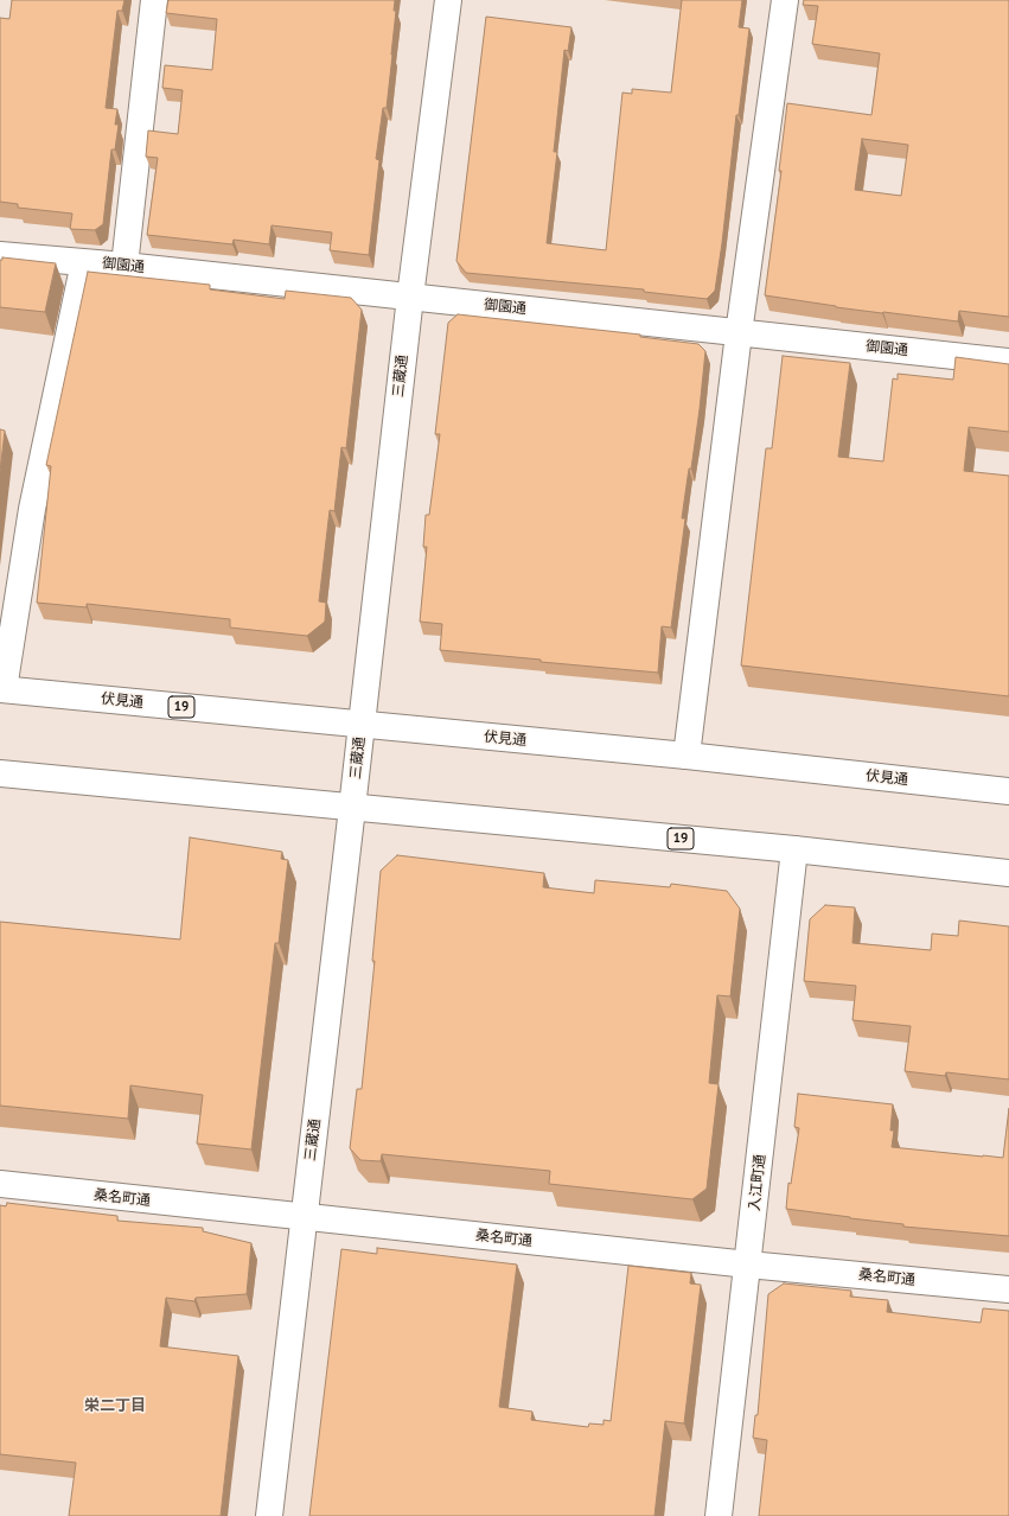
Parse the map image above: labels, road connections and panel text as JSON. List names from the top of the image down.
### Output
{
  "streets": {
    "main road": [
      "御園通",
      "三蔵通",
      "伏見通",
      "19",
      "入江町通",
      "桑名町通"
    ]
  },
  "crossings": [
    ["御園通", "三蔵通"],
    ["三蔵通", "伏見通"],
    ["三蔵通", "19"],
    ["三蔵通", "桑名町通"],
    ["19", "入江町通"],
    ["入江町通", "桑名町通"]
  ],
  "districts": ["栄二丁目"]
}
